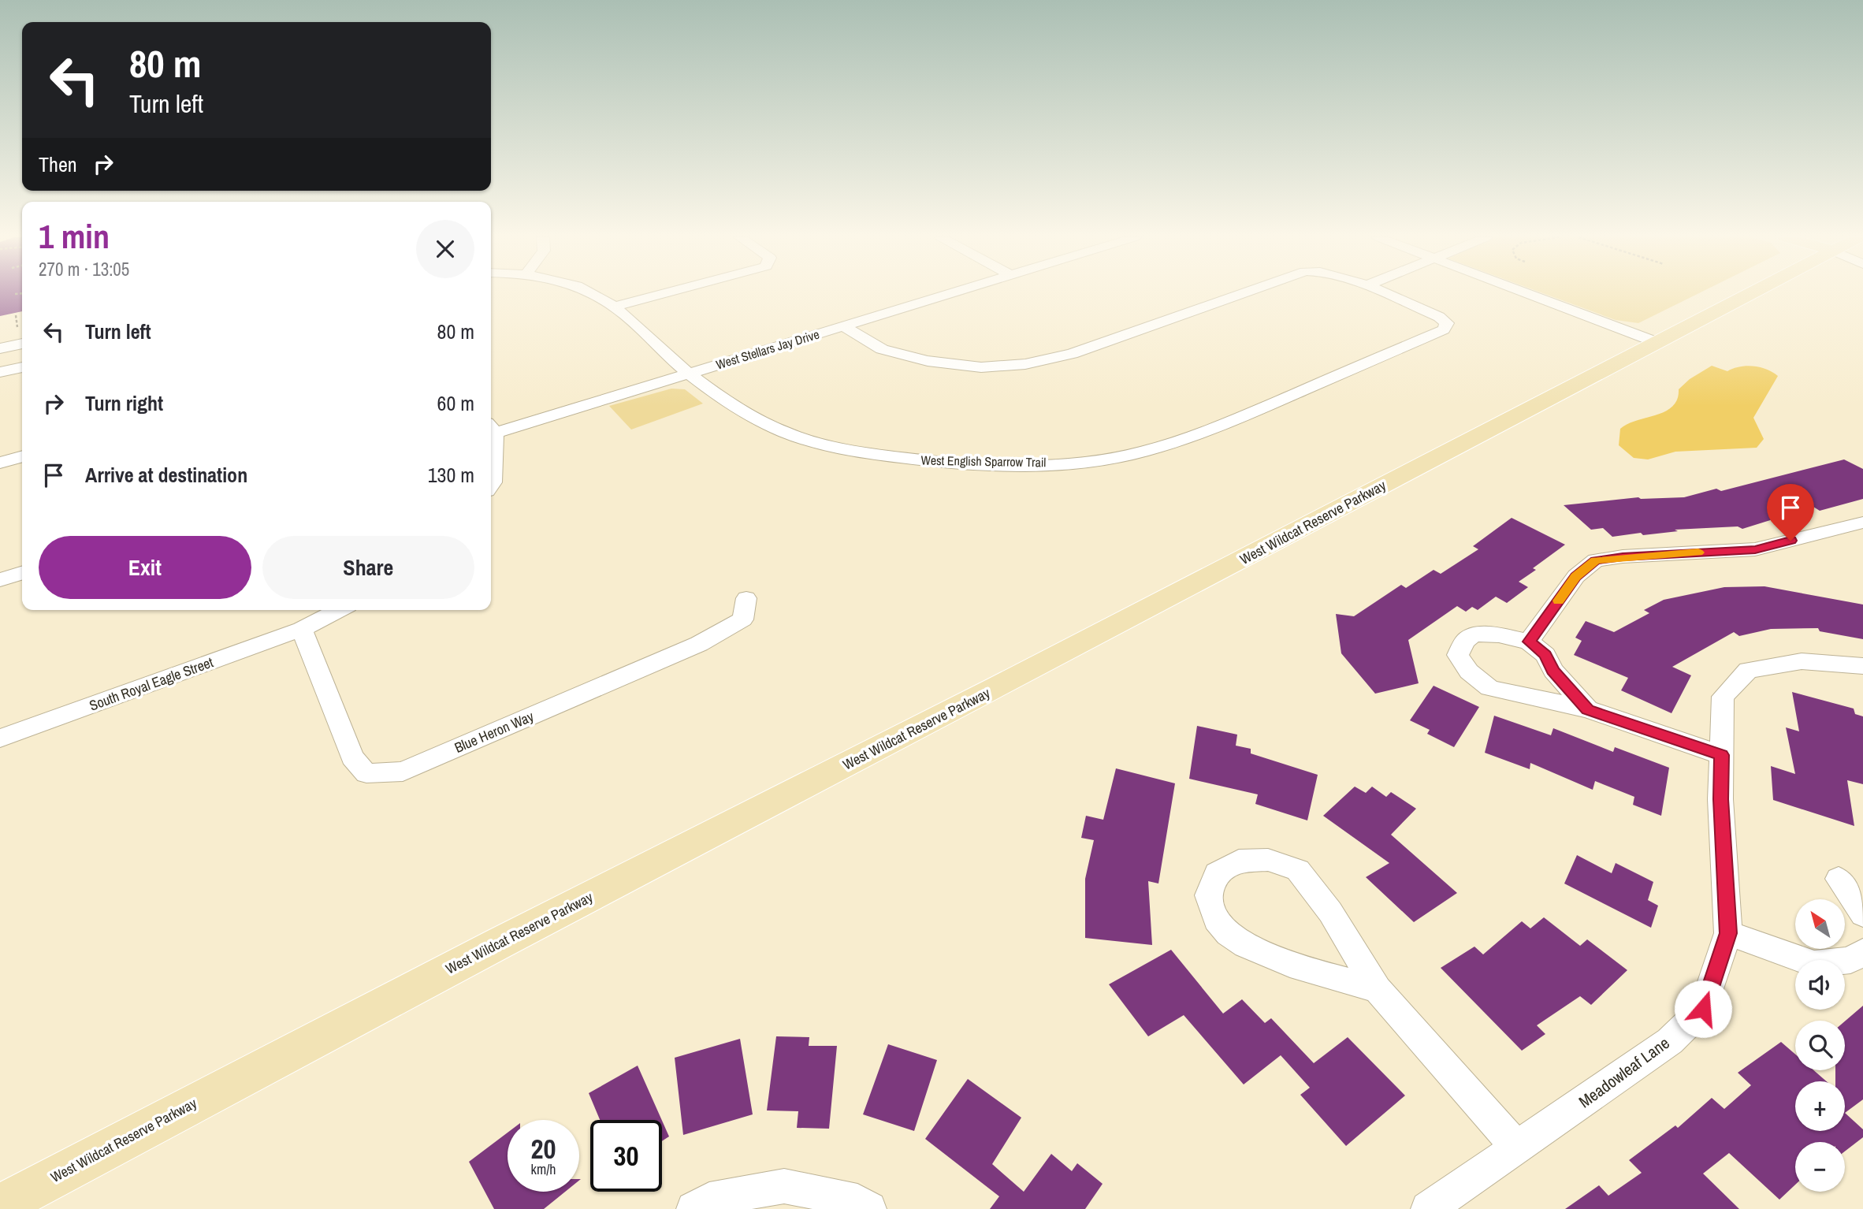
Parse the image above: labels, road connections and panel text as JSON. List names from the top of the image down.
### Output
{
  "streets": {
    "main road": ["West Wildcat Reserve Parkway"],
    "street": [
      "West Stellars Jay Drive",
      "West English Sparrow Trail",
      "South Royal Eagle Street",
      "Blue Heron Way",
      "Meadowleaf Lane"
    ]
  },
  "crossings": [
    ["West Stellars Jay Drive", "West English Sparrow Trail"],
    ["South Royal Eagle Street", "Blue Heron Way"]
  ],
  "north": "top left",
  "page": {
    "turn": ["80 m", "Turn left"],
    "then": "Then",
    "heading": ["1 min", "270 m · 13:05"],
    "list": [
      {
        "name": "Turn left",
        "value": "80 m"
      },
      {
        "name": "Turn right",
        "value": "60 m"
      },
      {
        "name": "Arrive at destination",
        "value": "130 m"
      }
    ],
    "buttons": ["Exit", "Share"],
    "map_buttons": ["+", "−"],
    "speed": "20 km/h",
    "limit": "30"
  }
}
